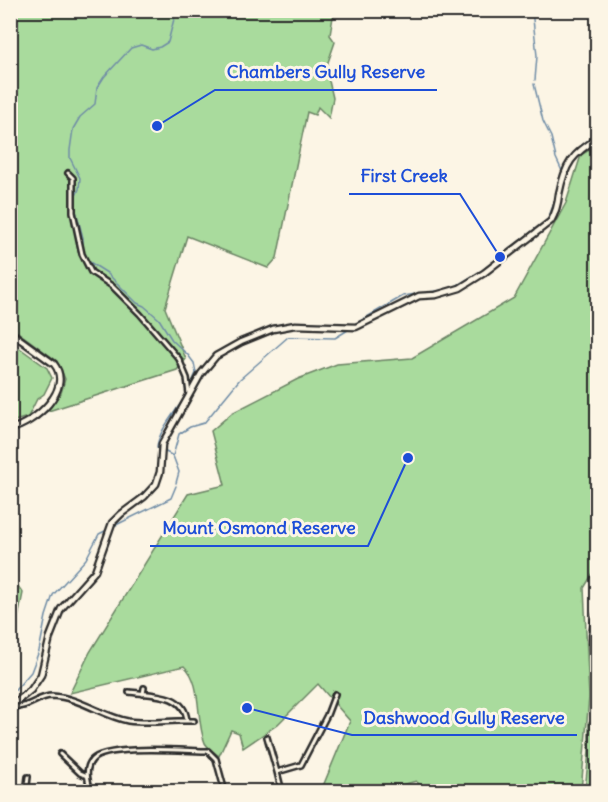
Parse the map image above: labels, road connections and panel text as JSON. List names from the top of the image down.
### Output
{
  "places": [
    "Chambers Gully Reserve",
    "First Creek",
    "Mount Osmond Reserve",
    "Dashwood Gully Reserve"
  ]
}
